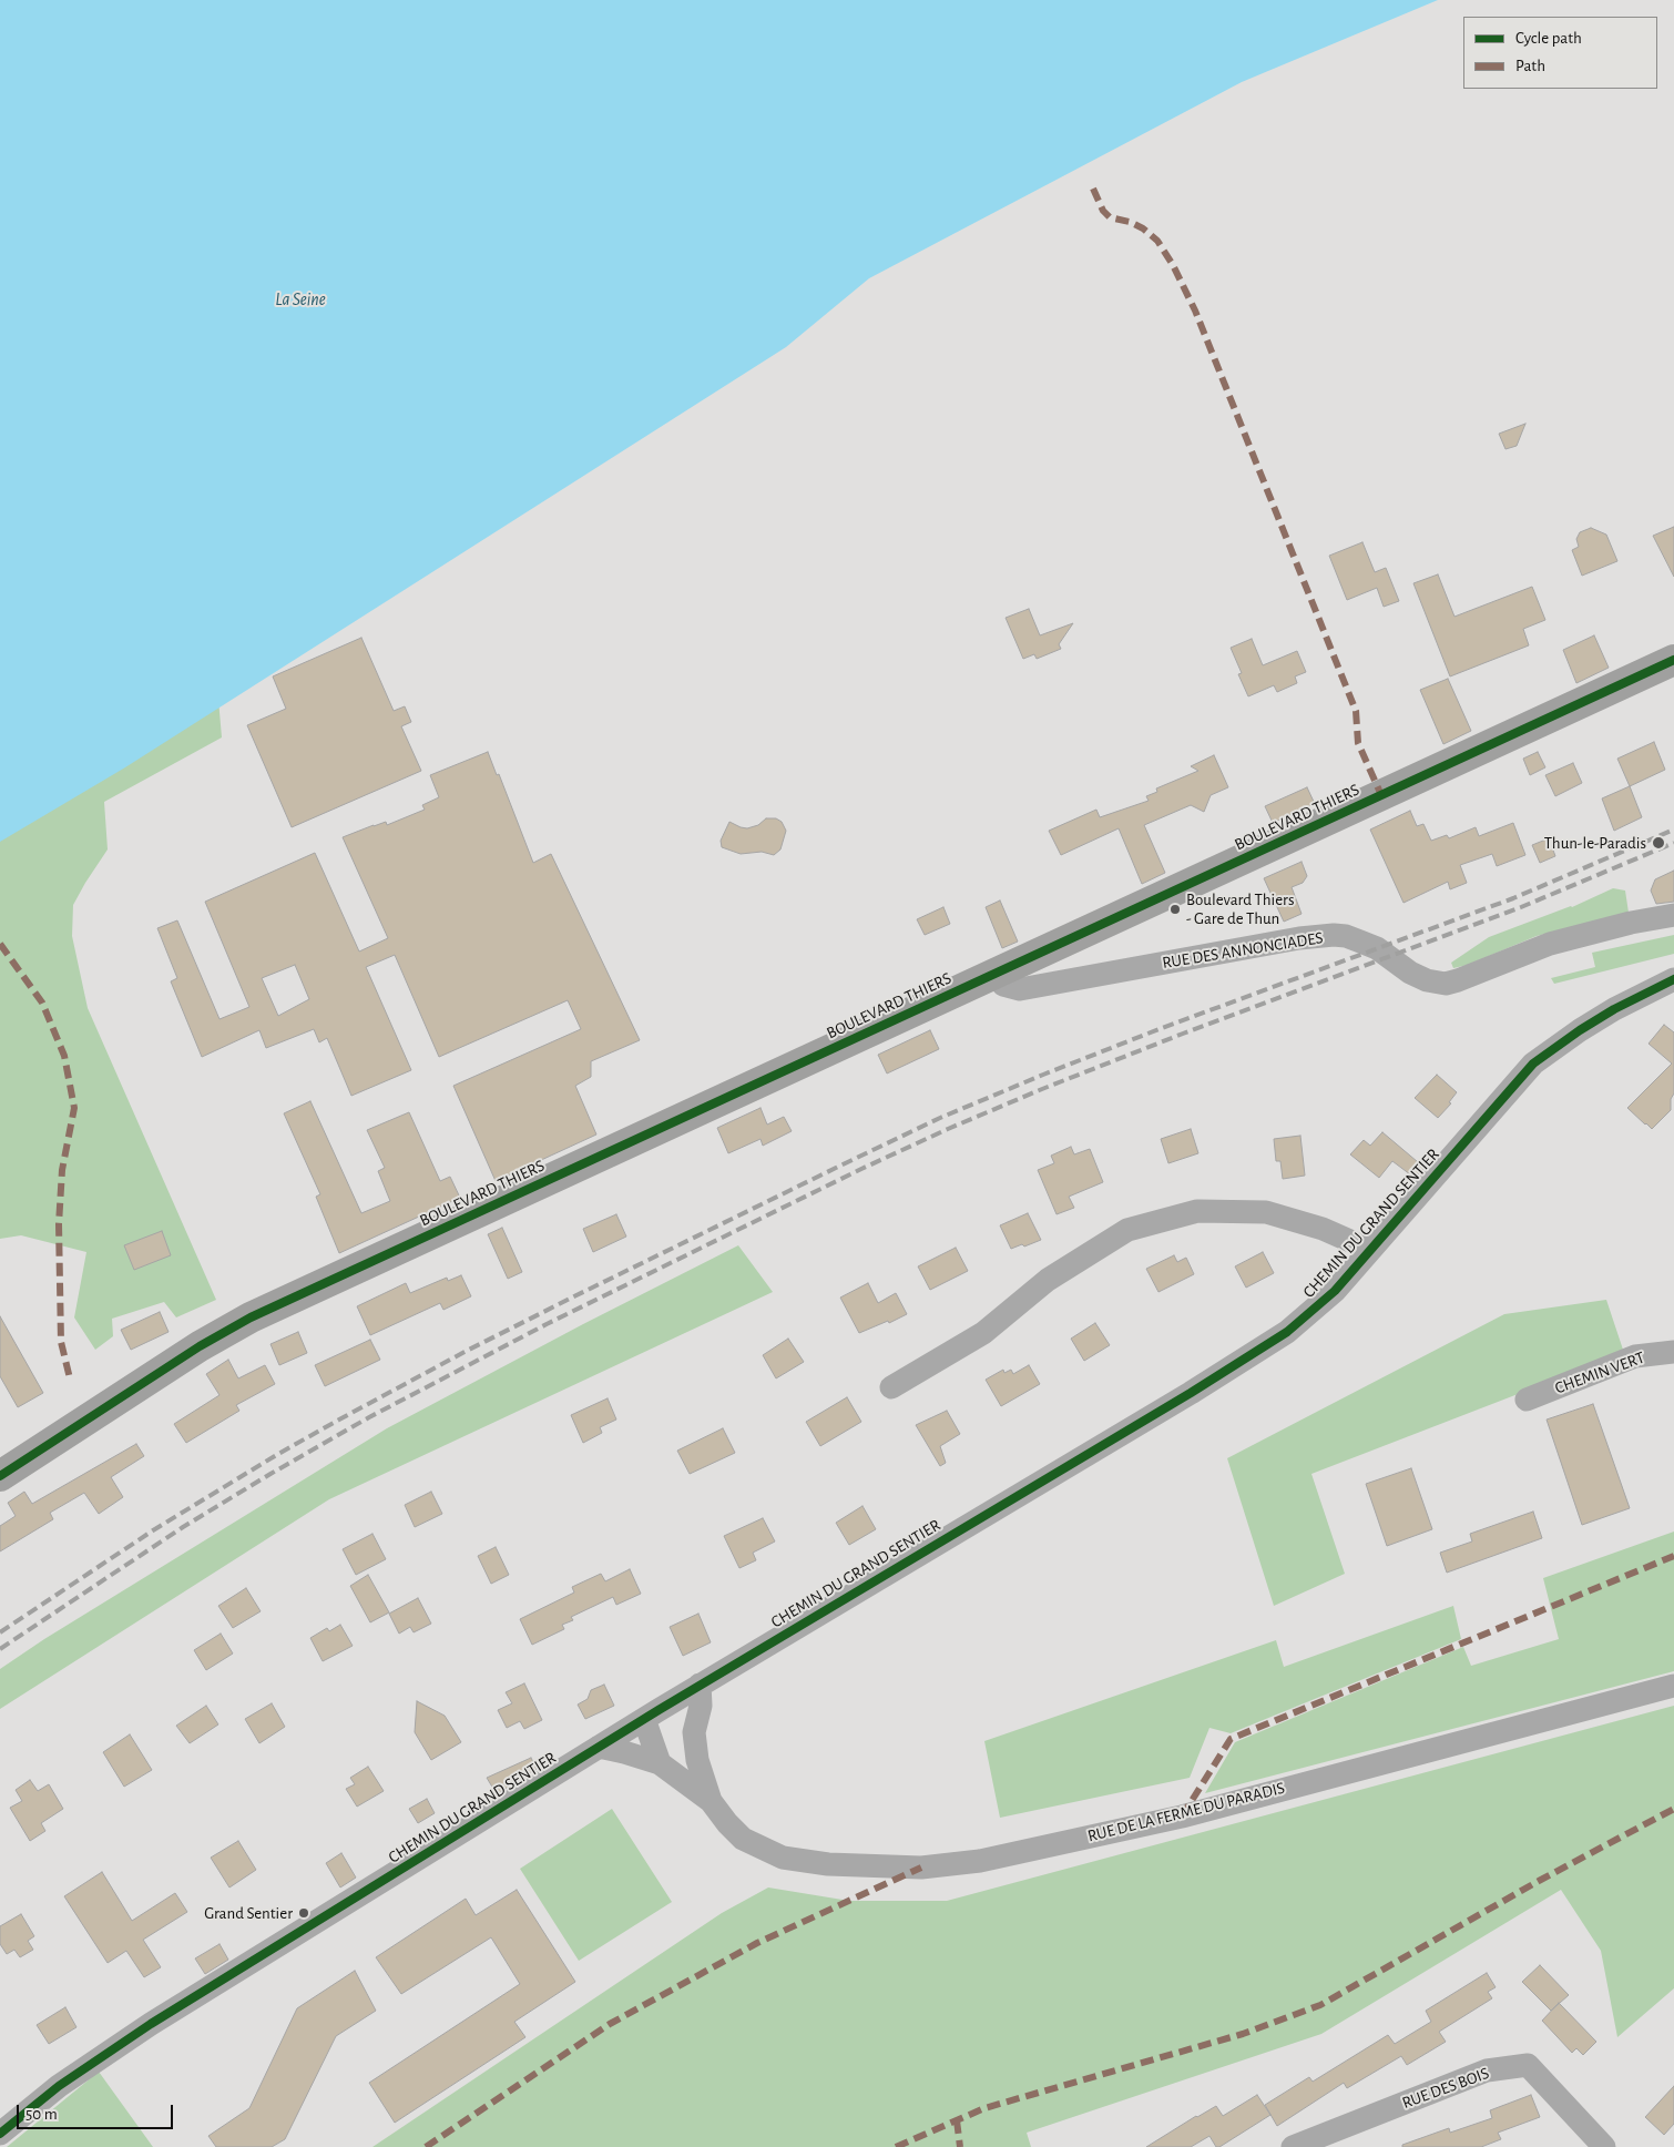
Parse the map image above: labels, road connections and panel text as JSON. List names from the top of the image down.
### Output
{
  "streets": {
    "main road": ["BOULEVARD THIERS"],
    "street": [
      "RUE DES ANNONCIADES",
      "CHEMIN DU GRAND SENTIER",
      "CHEMIN VERT",
      "RUE DE LA FERME DU PARADIS",
      "RUE DES BOIS"
    ]
  },
  "crossings": [
    ["BOULEVARD THIERS", "RUE DES ANNONCIADES"],
    ["CHEMIN DU GRAND SENTIER", "RUE DE LA FERME DU PARADIS"]
  ],
  "water": ["La Seine"],
  "places": ["Thun-le-Paradis", "Boulevard Thiers - Gare de Thun", "Grand Sentier"],
  "legend": ["Cycle path", "Path"],
  "scale_bar": "50 m"
}
